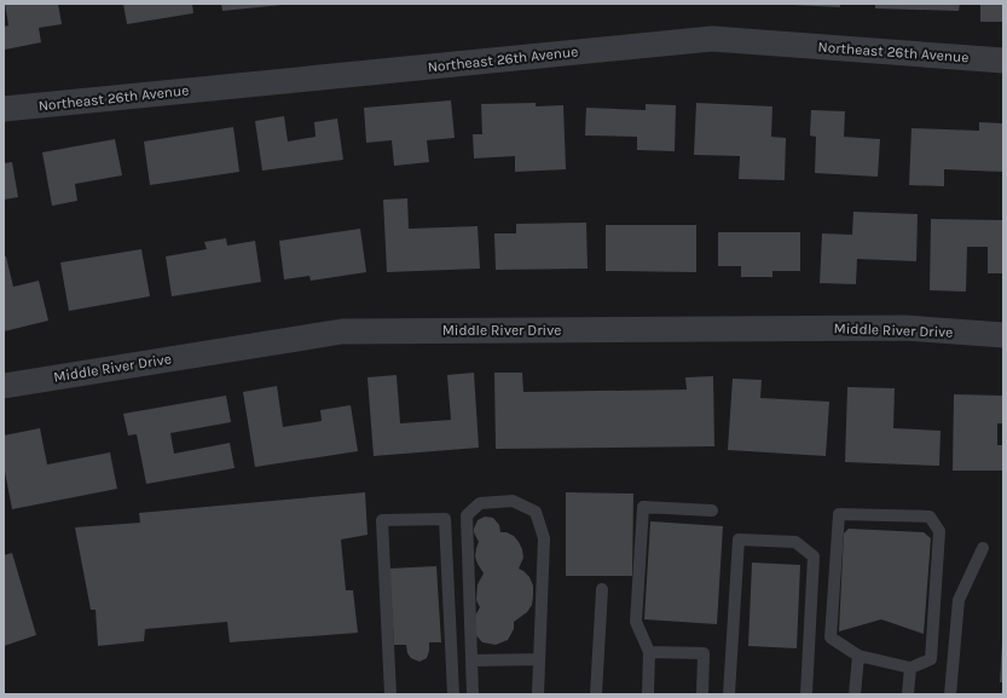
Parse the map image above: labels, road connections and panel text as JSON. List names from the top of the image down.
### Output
{
  "streets": {
    "street": ["Northeast 26th Avenue", "Middle River Drive"]
  }
}
